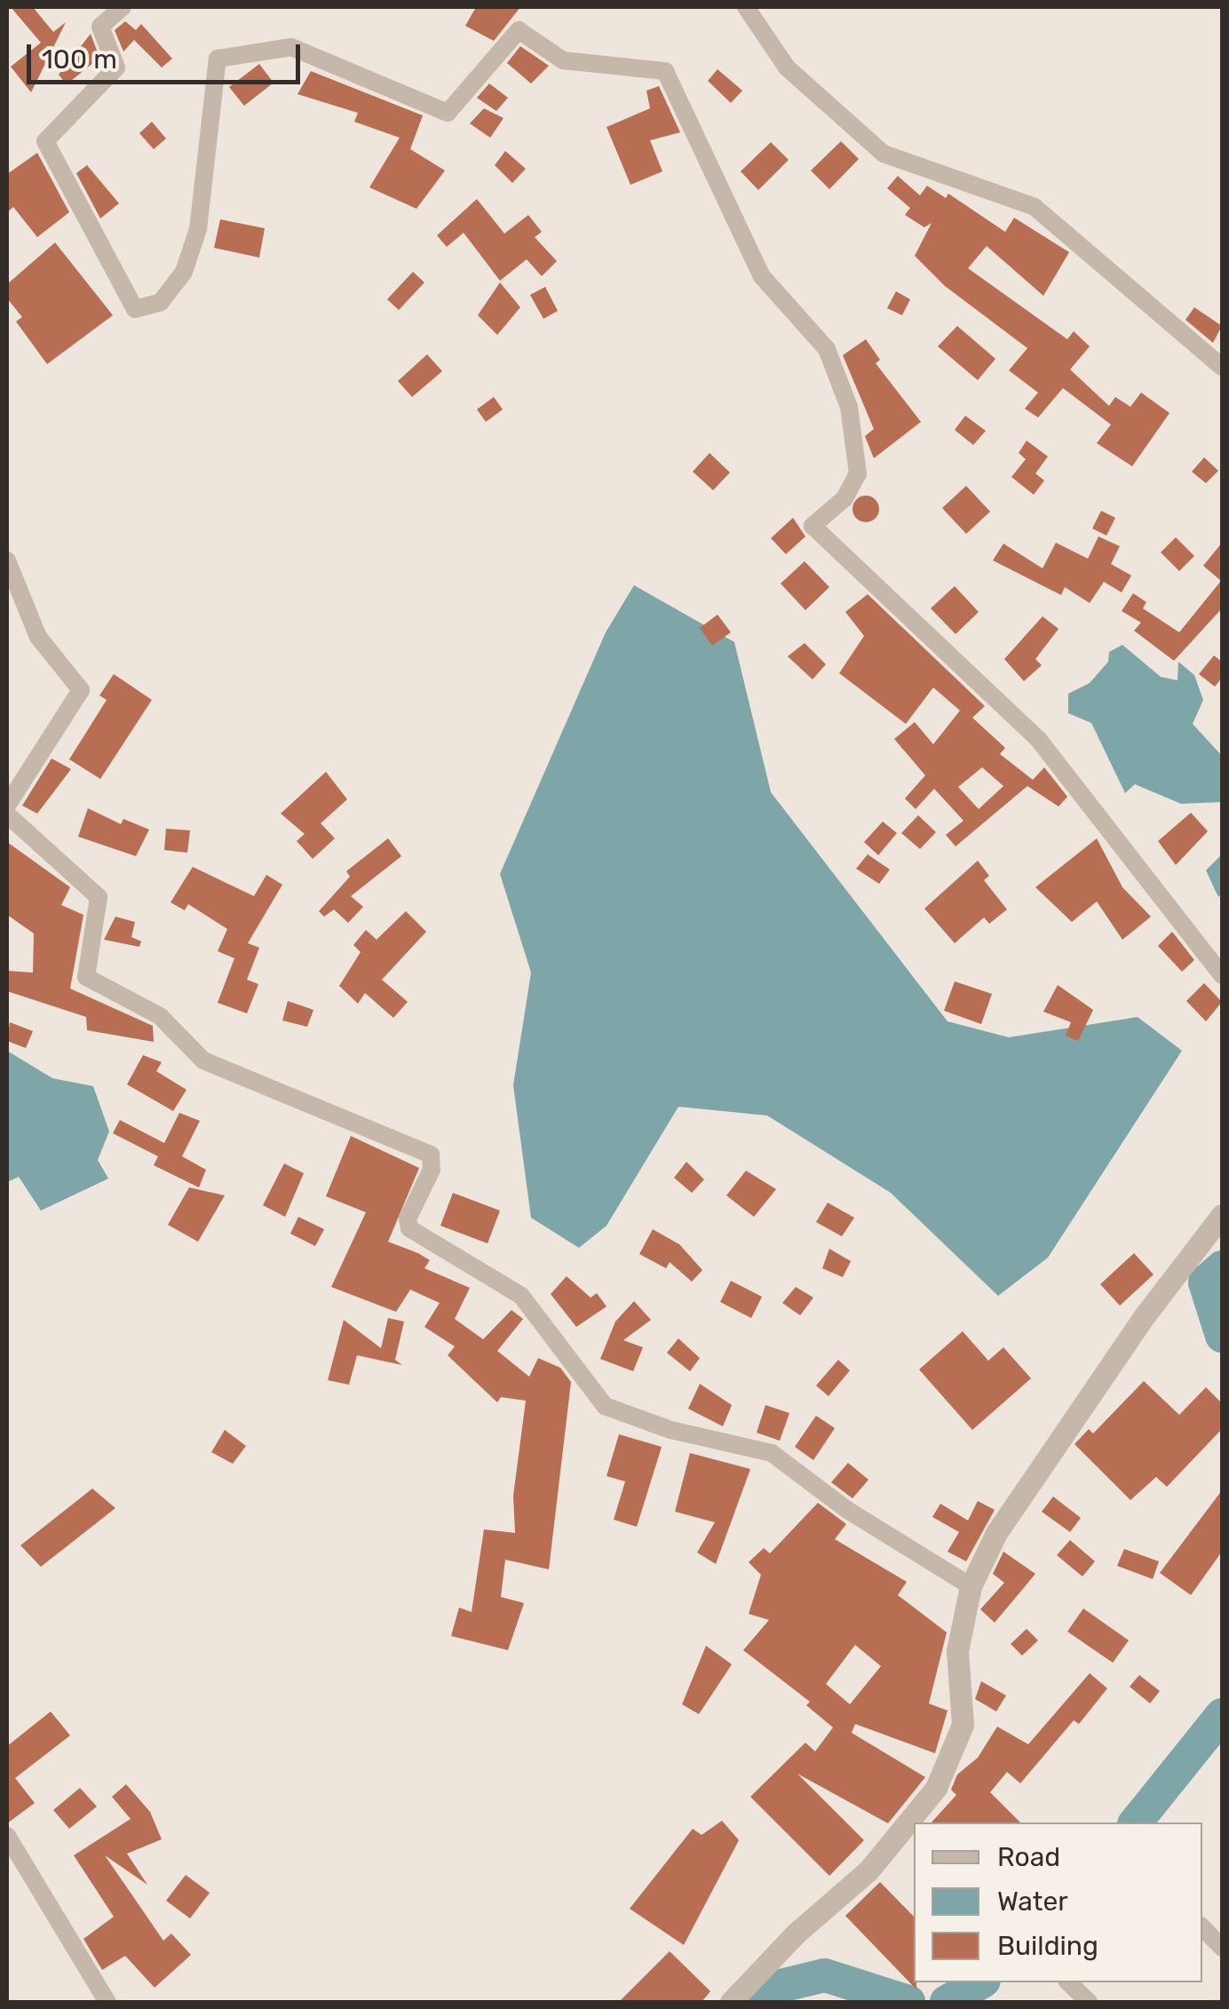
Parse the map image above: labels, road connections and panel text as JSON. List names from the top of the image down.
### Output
{
  "legend": ["Road", "Water", "Building"],
  "scale_bar": "100 m"
}
